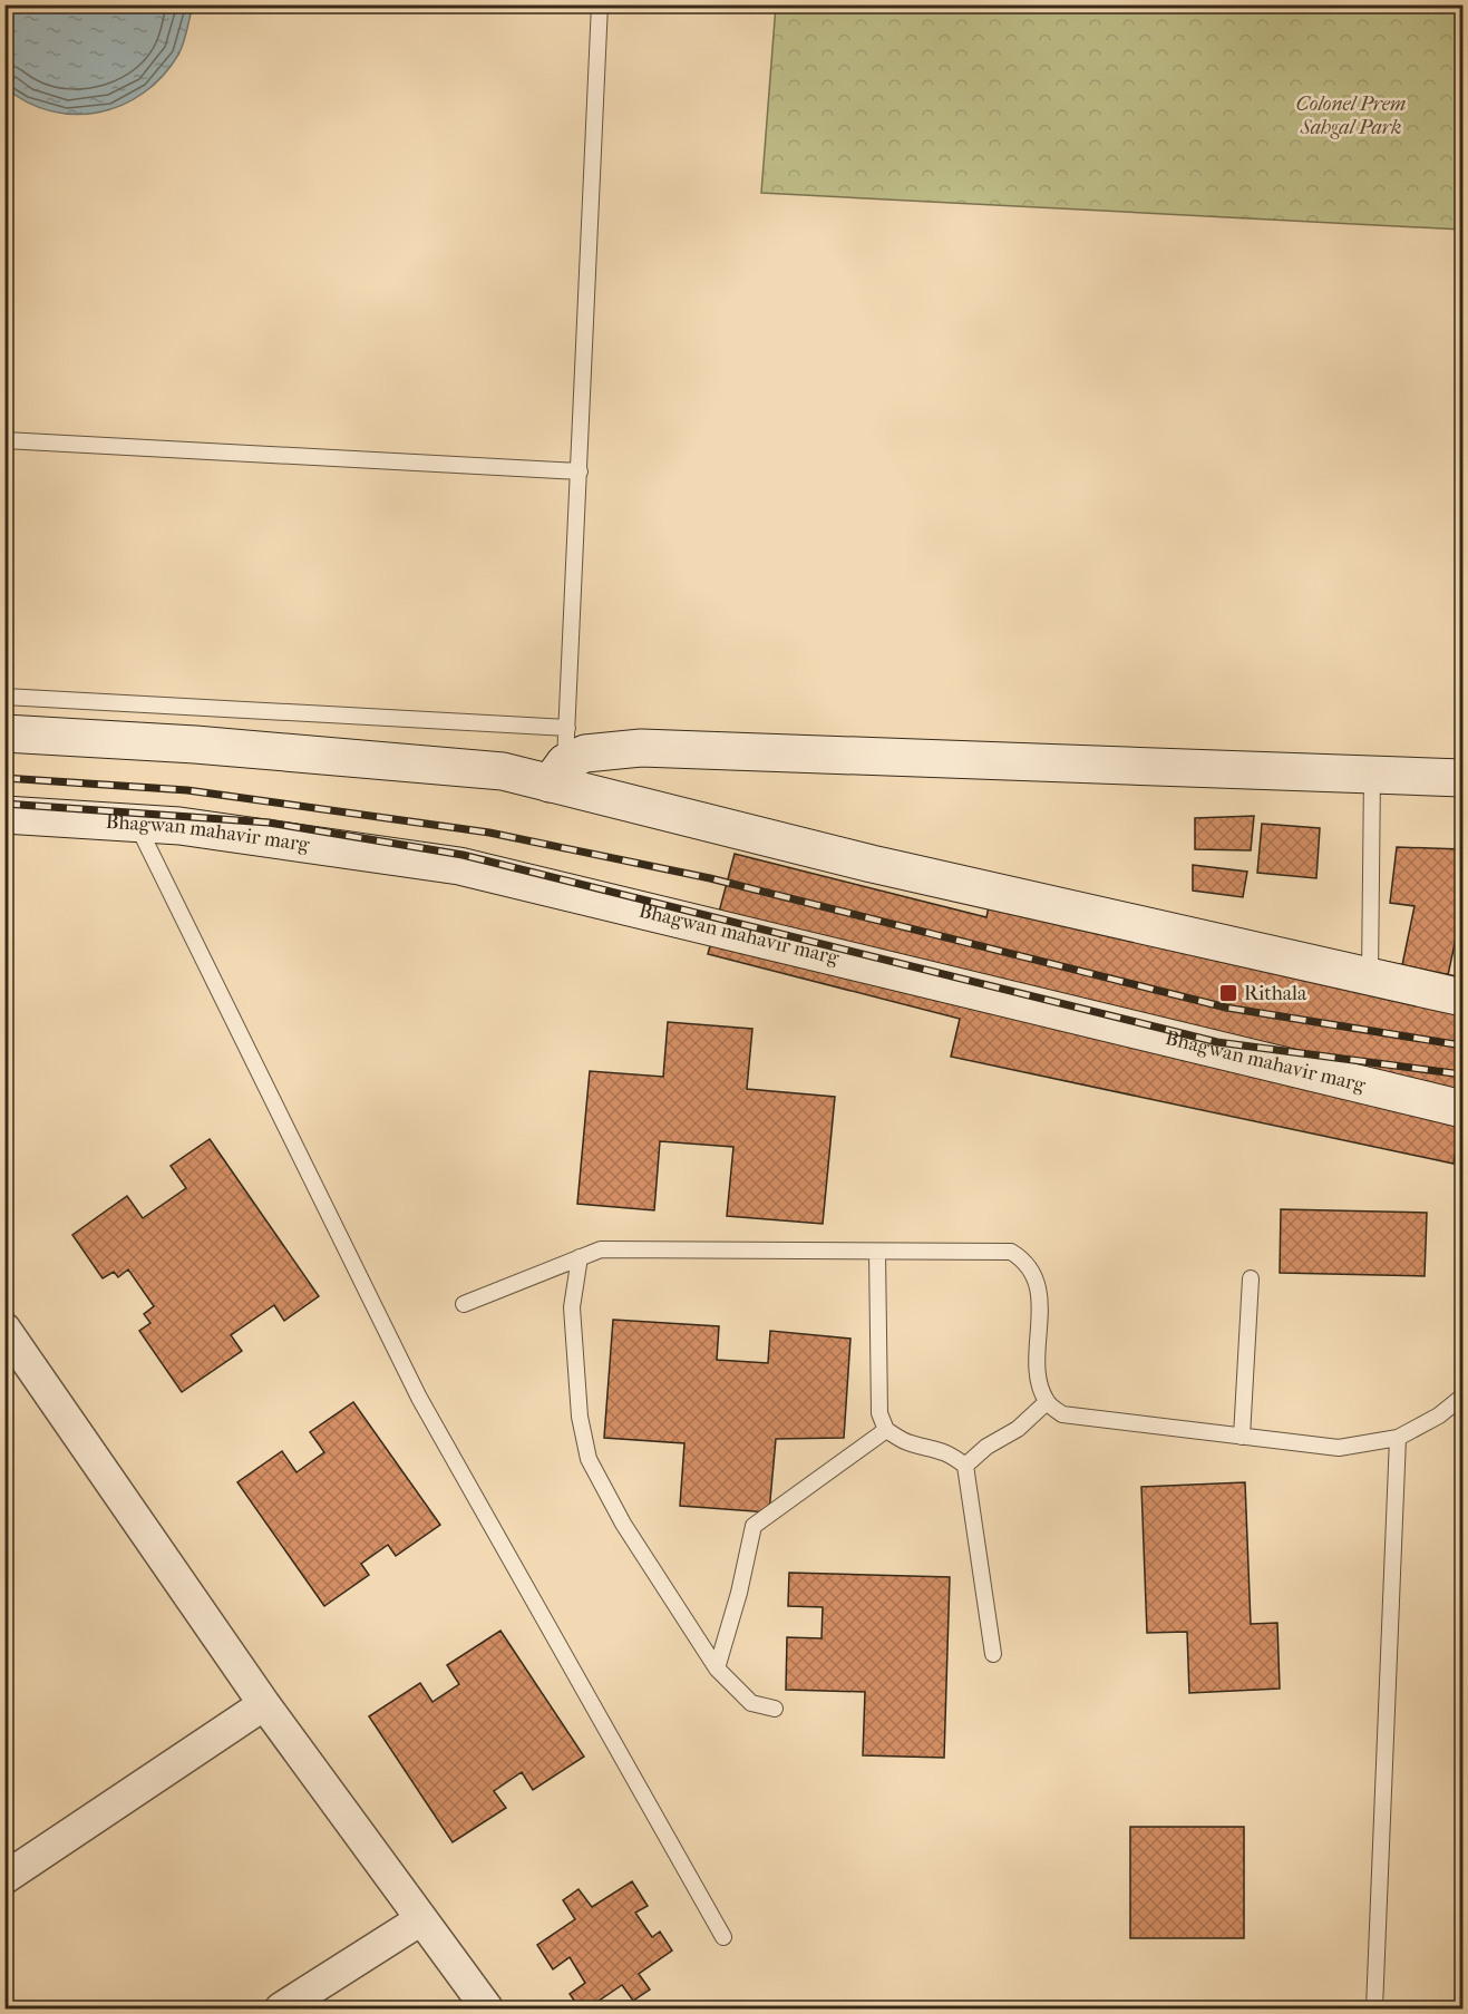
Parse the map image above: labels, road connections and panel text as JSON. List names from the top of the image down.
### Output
{
  "streets": {
    "main road": ["Bhagwan mahavir marg"]
  },
  "parks": ["Colonel Prem Sahgal Park"],
  "places": {
    "transit": ["Rithala"]
  }
}
